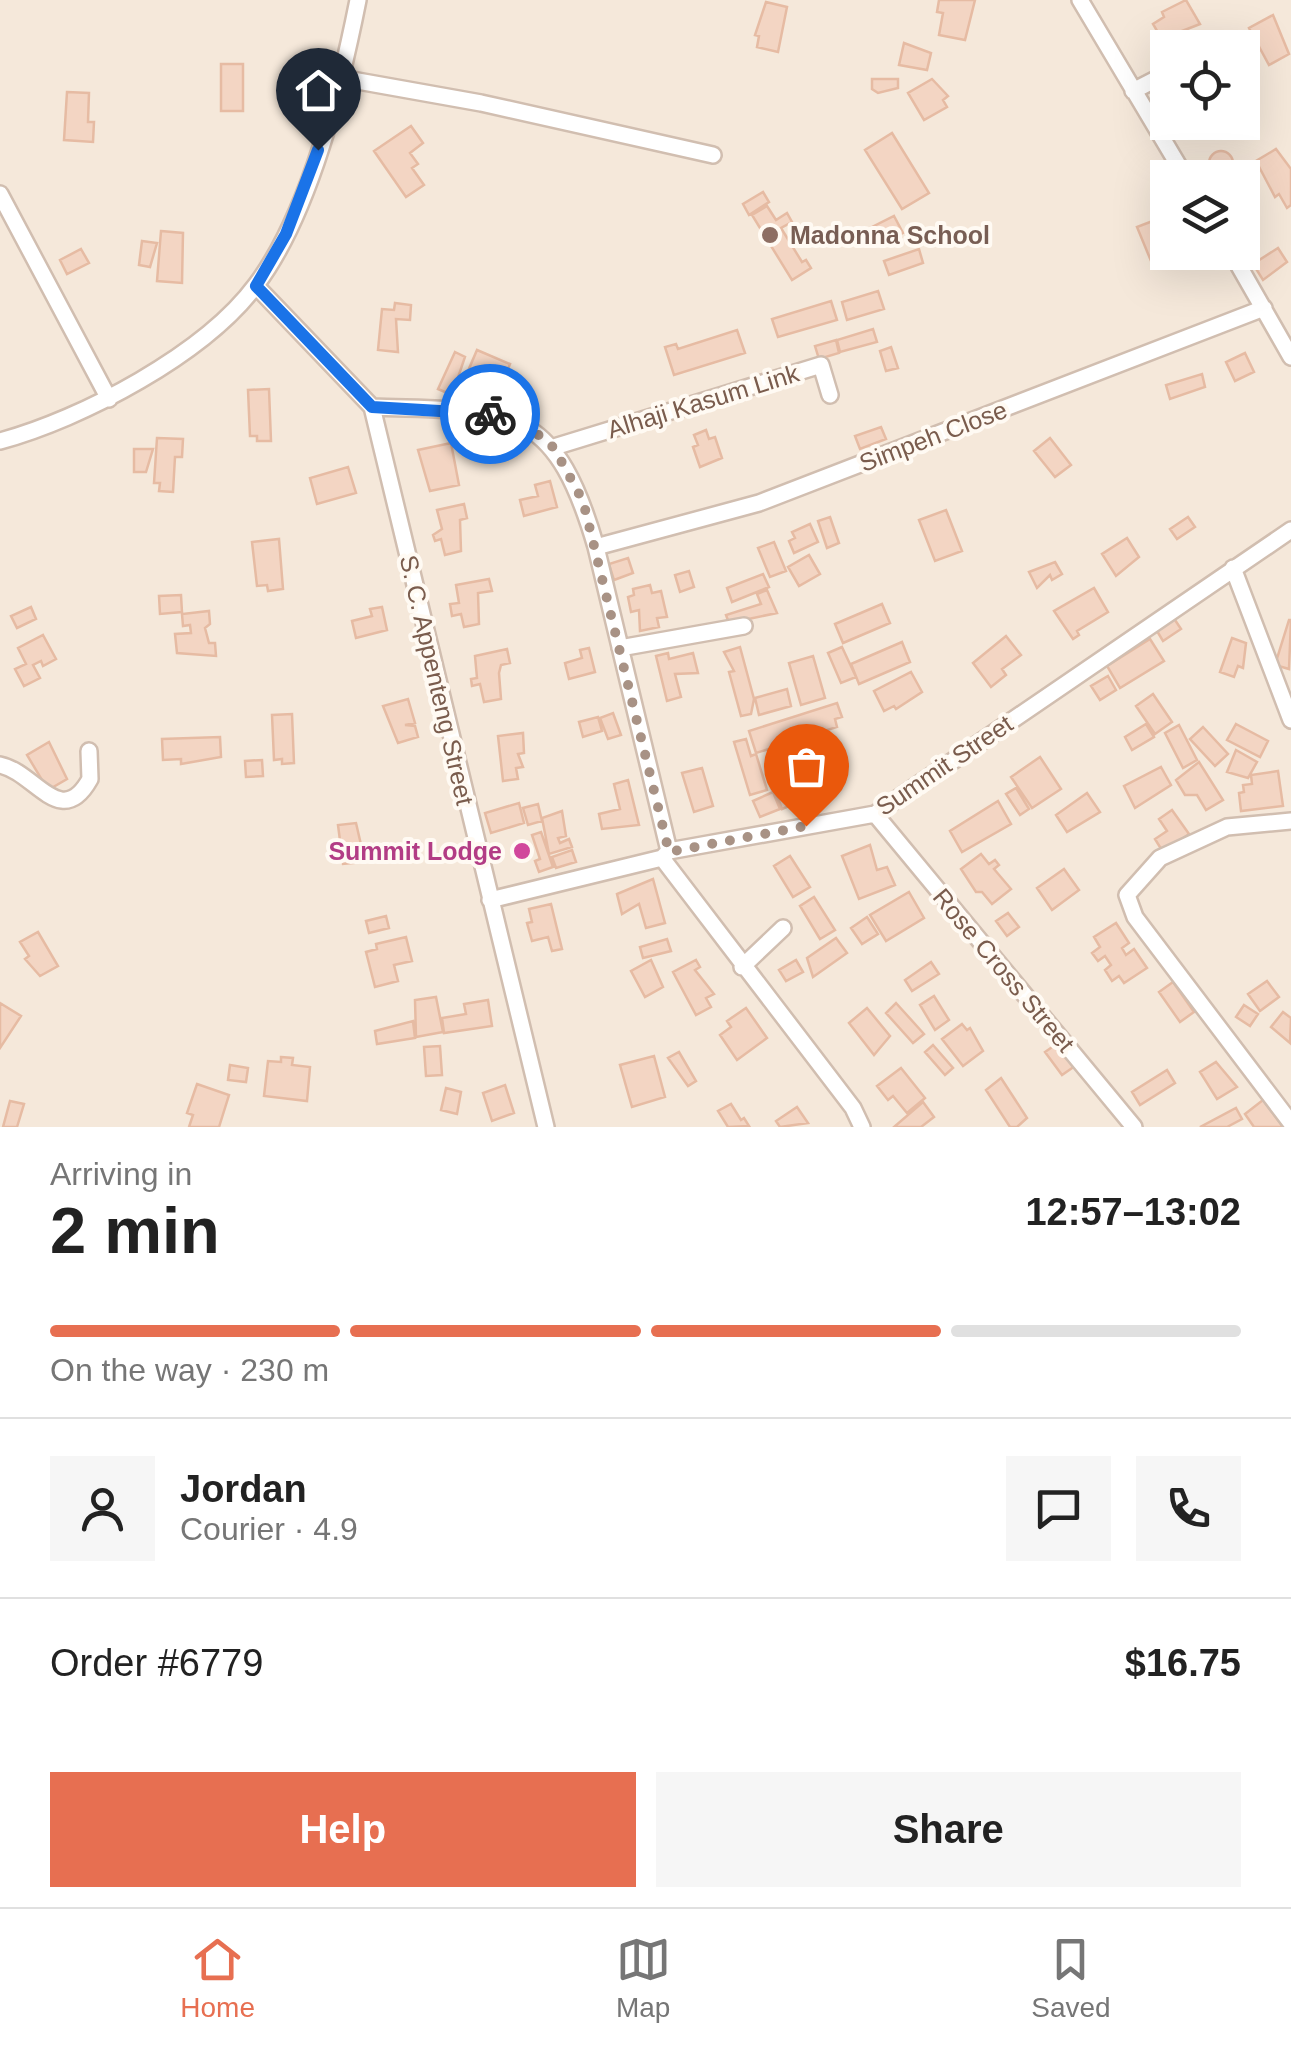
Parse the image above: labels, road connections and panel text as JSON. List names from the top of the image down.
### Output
{
  "streets": {
    "street": [
      "Alhaji Kasum Link",
      "Simpeh Close",
      "S. C. Appenteng Street",
      "Summit Street",
      "Rose Cross Street"
    ]
  },
  "crossings": [
    ["S. C. Appenteng Street", "Summit Street"],
    ["Summit Street", "Rose Cross Street"]
  ],
  "places": ["Madonna School", "Summit Lodge"],
  "page": {
    "heading": ["2 min", "Arriving in", "12:57–13:02"],
    "panel": [
      "Jordan",
      "Courier · 4.9",
      "Order #6779",
      "$16.75"
    ],
    "bar": "On the way · 230 m",
    "buttons": ["Help", "Share"],
    "tabs": ["Home", "Map", "Saved"]
  }
}
